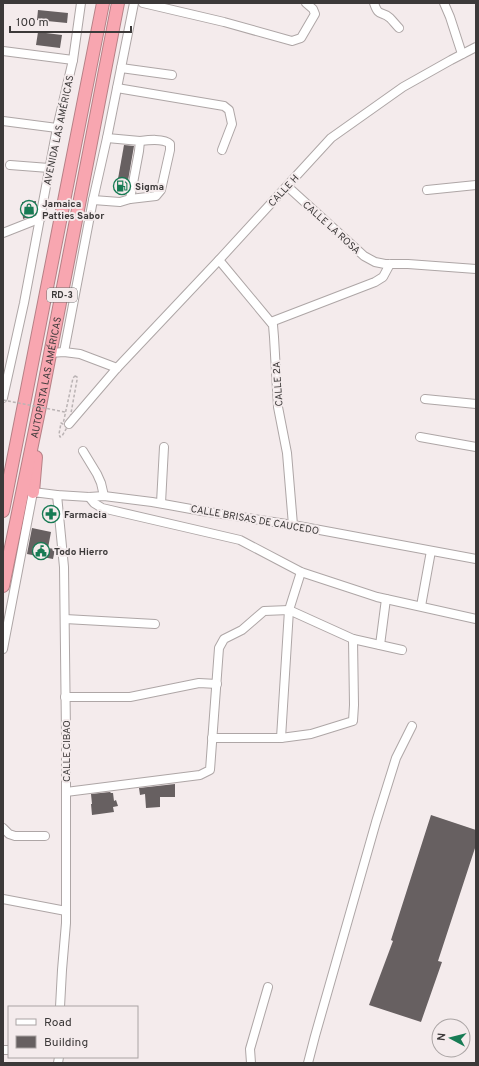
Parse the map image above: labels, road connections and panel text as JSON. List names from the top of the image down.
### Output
{
  "streets": {
    "highway": ["RD-3", "AUTOPISTA LAS AMÉRICAS"],
    "street": [
      "AVENIDA LAS AMÉRICAS",
      "CALLE H",
      "CALLE LA ROSA",
      "CALLE 2A",
      "CALLE BRISAS DE CAUCEDO",
      "CALLE CIBAO"
    ]
  },
  "crossings": [
    ["CALLE H", "CALLE LA ROSA"],
    ["CALLE 2A", "CALLE BRISAS DE CAUCEDO"],
    ["CALLE BRISAS DE CAUCEDO", "CALLE CIBAO"]
  ],
  "places": {
    "fuel station": ["Sigma"],
    "shop": ["Jamaica Patties Sabor"],
    "pharmacy": ["Farmacia"],
    "public building": ["Todo Hierro"]
  },
  "legend": ["Road", "Building"],
  "scale_bar": "100 m",
  "north": "left"
}
